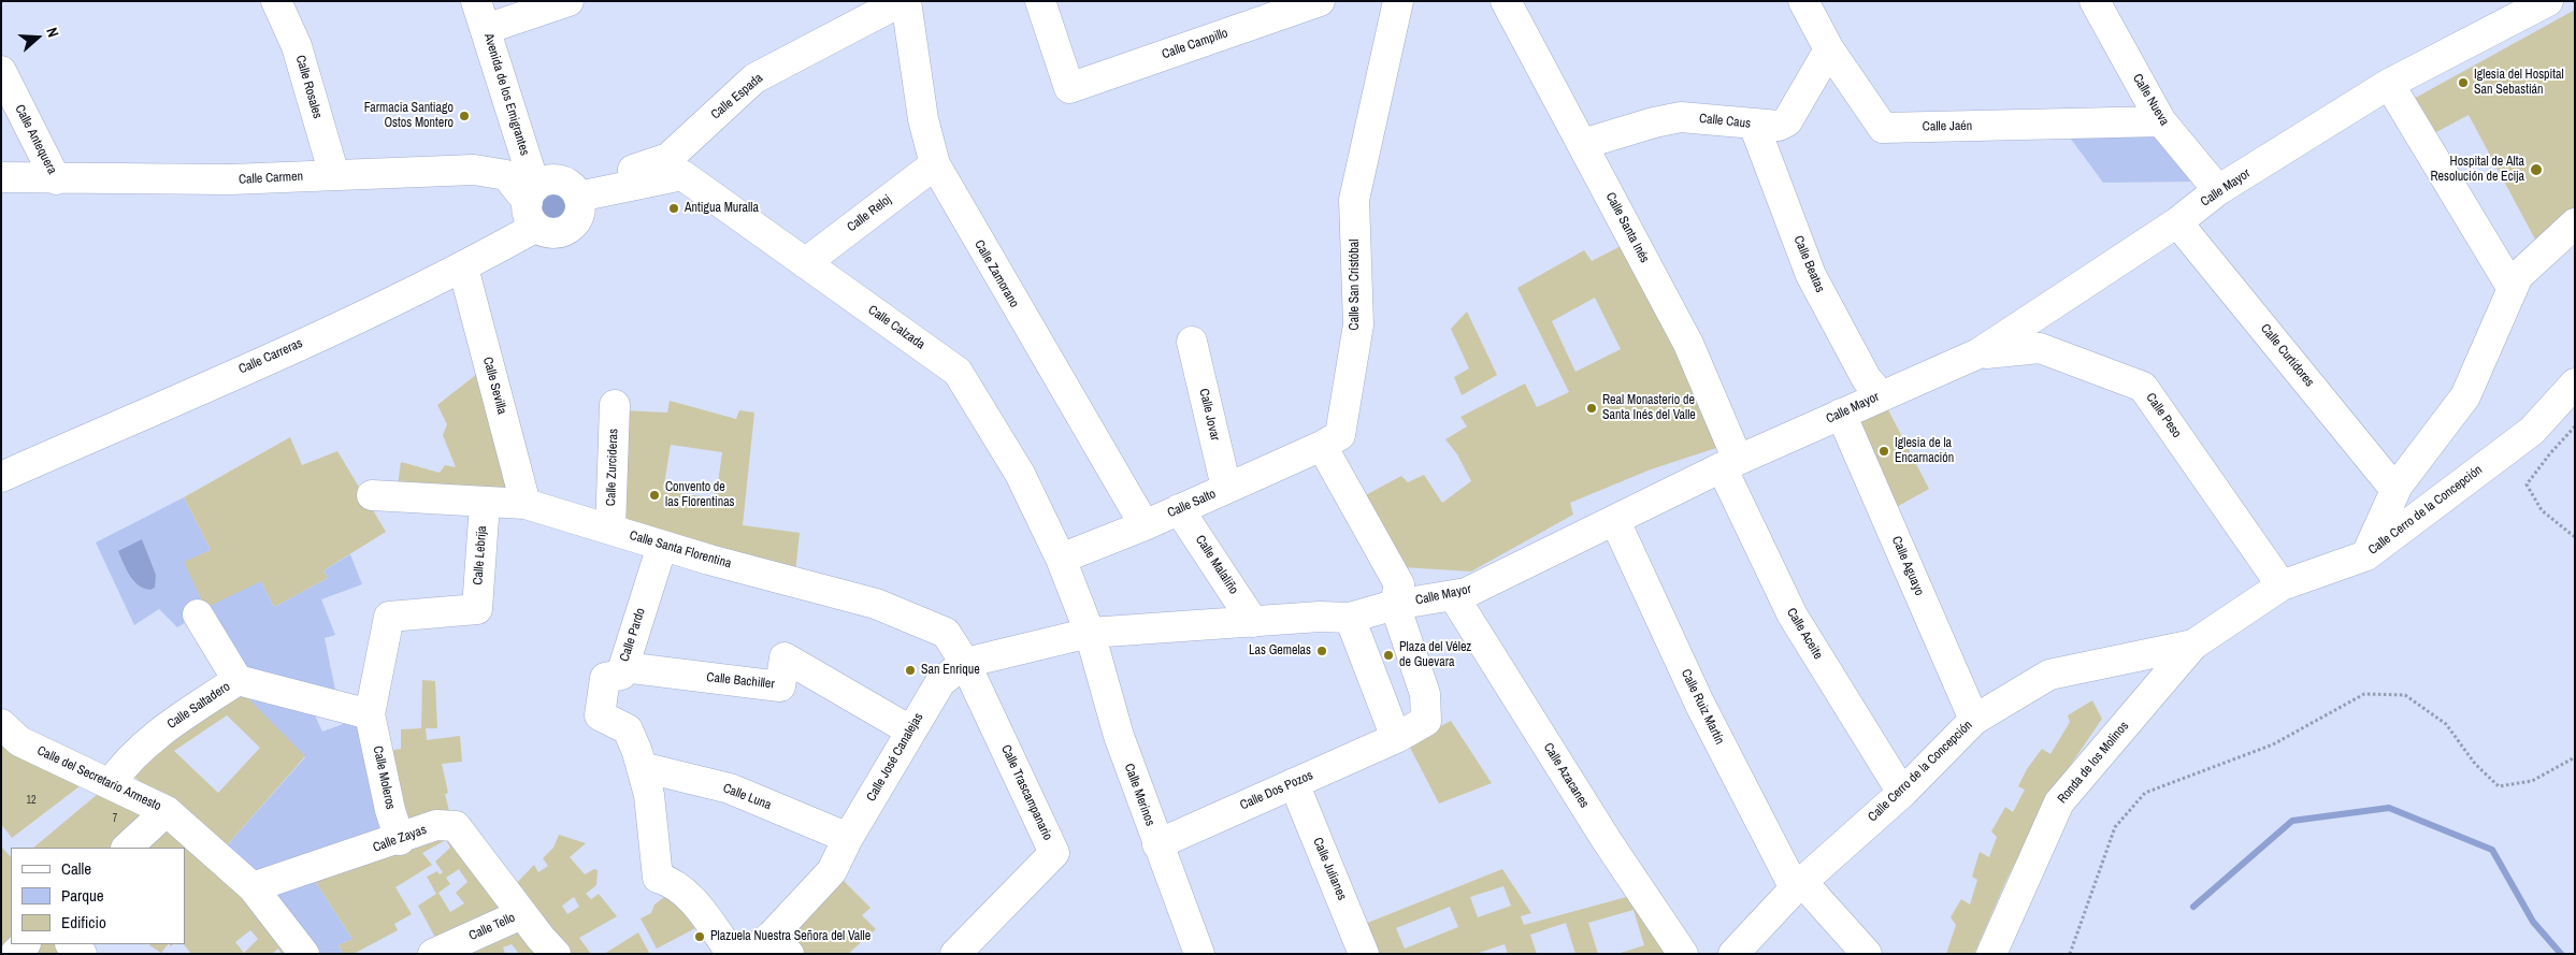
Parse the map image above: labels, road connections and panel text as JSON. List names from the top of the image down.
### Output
{
  "streets": {
    "street": [
      "Calle Campillo",
      "Calle Rosales",
      "Avenida de los Emigrantes",
      "Calle Espada",
      "Calle Nueva",
      "Calle Caus",
      "Calle Jaén",
      "Calle Antequera",
      "Calle Carmen",
      "Calle Mayor",
      "Calle Reloj",
      "Calle Santa Inés",
      "Calle Beatas",
      "Calle Zamorano",
      "Calle San Cristóbal",
      "Calle Calzada",
      "Calle Curtidores",
      "Calle Carreras",
      "Calle Sevilla",
      "Calle Jovar",
      "Calle Peso",
      "Calle Zurcideras",
      "Calle Salto",
      "Calle Cerro de la Concepción",
      "Calle Santa Florentina",
      "Calle Lebrija",
      "Calle Malaliño",
      "Calle Aguayo",
      "Calle Aceite",
      "Calle Pardo",
      "Calle Bachiller",
      "Calle Saltadero",
      "Calle Ruiz Martín",
      "Calle José Canalejas",
      "Ronda de los Molinos",
      "Calle Azacanes",
      "Calle Moleros",
      "Calle del Secretario Armesto",
      "Calle Dos Pozos",
      "Calle Trascampanario",
      "Calle Merinos",
      "Calle Luna",
      "Calle Zayas",
      "Calle Julianes",
      "Calle Tello"
    ]
  },
  "crossings": [
    ["Calle Rosales", "Calle Carmen"],
    ["Avenida de los Emigrantes", "Calle Espada"],
    ["Avenida de los Emigrantes", "Calle Carmen"],
    ["Avenida de los Emigrantes", "Calle Calzada"],
    ["Avenida de los Emigrantes", "Calle Carreras"],
    ["Calle Espada", "Calle Carmen"],
    ["Calle Espada", "Calle Zamorano"],
    ["Calle Espada", "Calle Calzada"],
    ["Calle Espada", "Calle Carreras"],
    ["Calle Nueva", "Calle Jaén"],
    ["Calle Nueva", "Calle Mayor"],
    ["Calle Caus", "Calle Jaén"],
    ["Calle Caus", "Calle Santa Inés"],
    ["Calle Caus", "Calle Beatas"],
    ["Calle Antequera", "Calle Carmen"],
    ["Calle Carmen", "Calle Calzada"],
    ["Calle Carmen", "Calle Carreras"],
    ["Calle Mayor", "Calle Santa Inés"],
    ["Calle Mayor", "Calle Beatas"],
    ["Calle Mayor", "Calle Calzada"],
    ["Calle Mayor", "Calle Curtidores"],
    ["Calle Mayor", "Calle Peso"],
    ["Calle Mayor", "Calle Malaliño"],
    ["Calle Mayor", "Calle Aguayo"],
    ["Calle Mayor", "Calle Aceite"],
    ["Calle Mayor", "Calle Ruiz Martín"],
    ["Calle Mayor", "Calle José Canalejas"],
    ["Calle Mayor", "Calle Azacanes"],
    ["Calle Mayor", "Calle Dos Pozos"],
    ["Calle Mayor", "Calle Merinos"],
    ["Calle Reloj", "Calle Zamorano"],
    ["Calle Reloj", "Calle Calzada"],
    ["Calle Santa Inés", "Calle Aceite"],
    ["Calle Zamorano", "Calle Salto"],
    ["Calle San Cristóbal", "Calle Salto"],
    ["Calle Calzada", "Calle Carreras"],
    ["Calle Calzada", "Calle Salto"],
    ["Calle Calzada", "Calle José Canalejas"],
    ["Calle Calzada", "Calle Merinos"],
    ["Calle Carreras", "Calle Sevilla"],
    ["Calle Sevilla", "Calle Santa Florentina"],
    ["Calle Jovar", "Calle Salto"],
    ["Calle Peso", "Calle Cerro de la Concepción"],
    ["Calle Zurcideras", "Calle Santa Florentina"],
    ["Calle Salto", "Calle Malaliño"],
    ["Calle Cerro de la Concepción", "Calle Aguayo"],
    ["Calle Cerro de la Concepción", "Calle Aceite"],
    ["Calle Cerro de la Concepción", "Calle Ruiz Martín"],
    ["Calle Cerro de la Concepción", "Ronda de los Molinos"],
    ["Calle Santa Florentina", "Calle Lebrija"],
    ["Calle Santa Florentina", "Calle Pardo"],
    ["Calle Santa Florentina", "Calle José Canalejas"],
    ["Calle Santa Florentina", "Calle Trascampanario"],
    ["Calle Lebrija", "Calle Saltadero"],
    ["Calle Lebrija", "Calle Moleros"],
    ["Calle Pardo", "Calle Bachiller"],
    ["Calle Pardo", "Calle Luna"],
    ["Calle Bachiller", "Calle José Canalejas"],
    ["Calle Saltadero", "Calle Moleros"],
    ["Calle Saltadero", "Calle del Secretario Armesto"],
    ["Calle José Canalejas", "Calle Trascampanario"],
    ["Calle José Canalejas", "Calle Merinos"],
    ["Calle José Canalejas", "Calle Luna"],
    ["Calle Moleros", "Calle Zayas"],
    ["Calle del Secretario Armesto", "Calle Zayas"],
    ["Calle Dos Pozos", "Calle Merinos"],
    ["Calle Dos Pozos", "Calle Julianes"],
    ["Calle Zayas", "Calle Tello"]
  ],
  "places": [
    "Iglesia del Hospital San Sebastián",
    "Farmacia Santiago Ostos Montero",
    "Hospital de Alta Resolución de Ecija",
    "Antigua Muralla",
    "Real Monasterio de Santa Inés del Valle",
    "Iglesia de la Encarnación",
    "Convento de las Florentinas",
    "Las Gemelas",
    "Plaza del Vélez de Guevara",
    "San Enrique",
    "Plazuela Nuestra Señora del Valle"
  ],
  "house_numbers": ["12", "7"],
  "legend": ["Calle", "Parque", "Edificio"],
  "north": "right"
}
